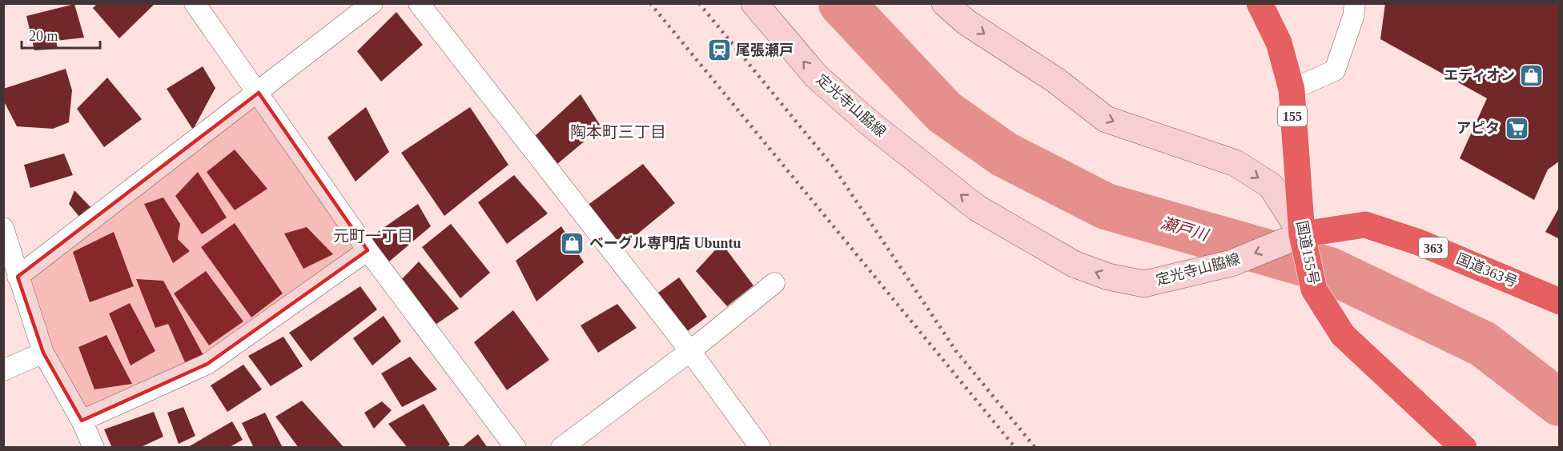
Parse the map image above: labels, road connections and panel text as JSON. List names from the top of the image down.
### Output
{
  "streets": {
    "highway": [
      "155",
      "363",
      "国道155号",
      "国道363号"
    ],
    "main road": ["定光寺山脇線"]
  },
  "crossings": [
    ["定光寺山脇線", "国道155号"],
    ["定光寺山脇線", "国道363号"],
    ["国道155号", "国道363号"]
  ],
  "districts": ["陶本町三丁目", "元町一丁目"],
  "water": ["瀬戸川"],
  "places": {
    "station": ["尾張瀬戸"],
    "shop": ["エディオン", "ベーグル専門店 Ubuntu"],
    "supermarket": ["アピタ"]
  },
  "scale_bar": "20 m"
}
